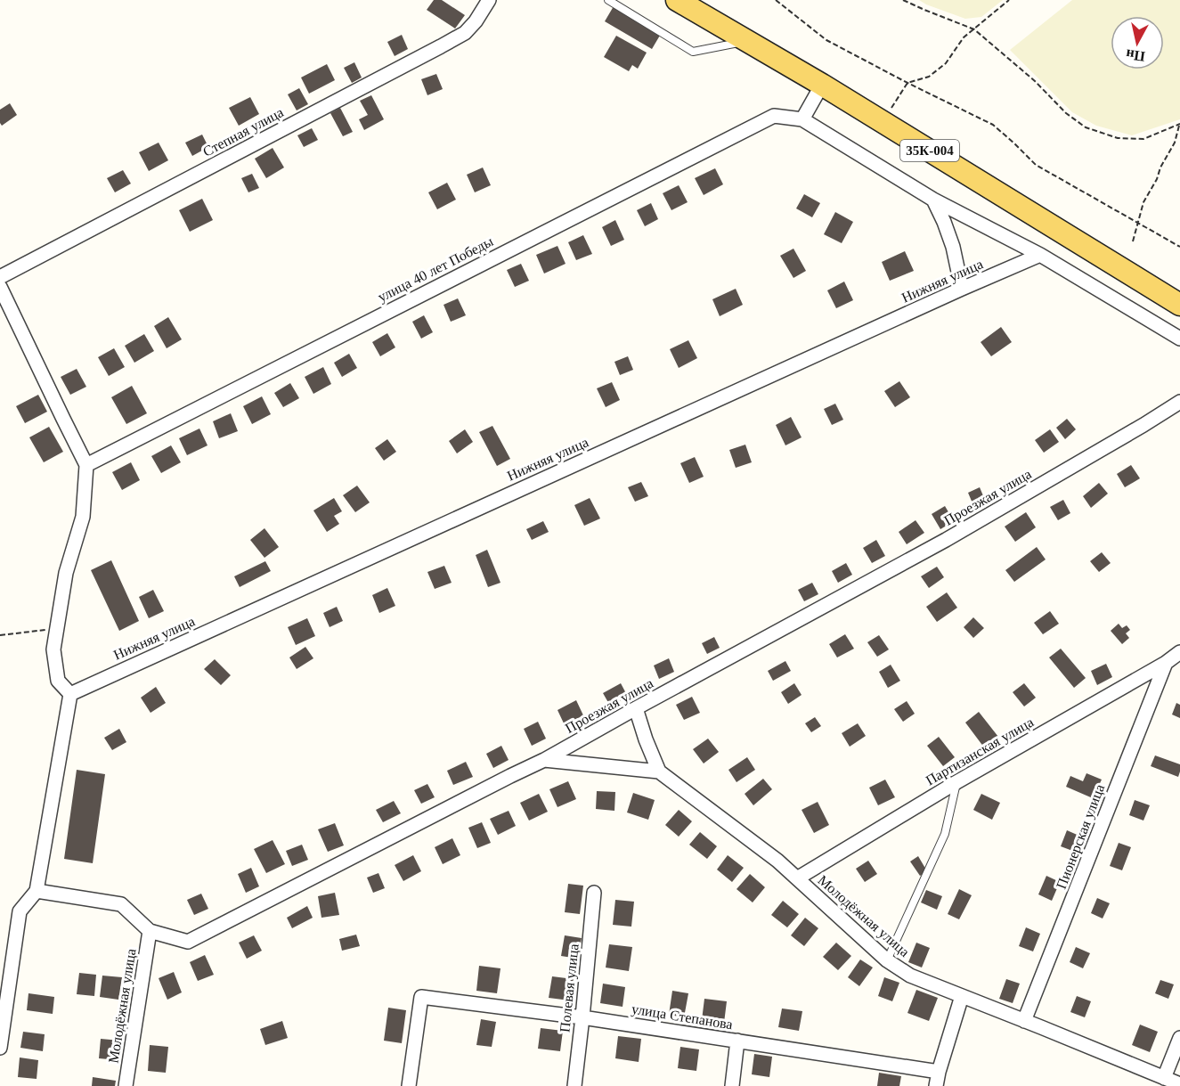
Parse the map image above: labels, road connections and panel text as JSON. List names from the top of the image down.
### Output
{
  "streets": {
    "main road": ["35К-004"],
    "street": [
      "Степная улица",
      "улица 40 лет Победы",
      "Нижняя улица",
      "Проезжая улица",
      "Партизанская улица",
      "Пионерская улица",
      "Молодёжная улица",
      "Полевая улица",
      "улица Степанова"
    ]
  },
  "crossings": [
    ["Проезжая улица", "Молодёжная улица"],
    ["Партизанская улица", "Пионерская улица"],
    ["Партизанская улица", "Молодёжная улица"],
    ["Пионерская улица", "Молодёжная улица"],
    ["Полевая улица", "улица Степанова"]
  ],
  "north": "bottom"
}
